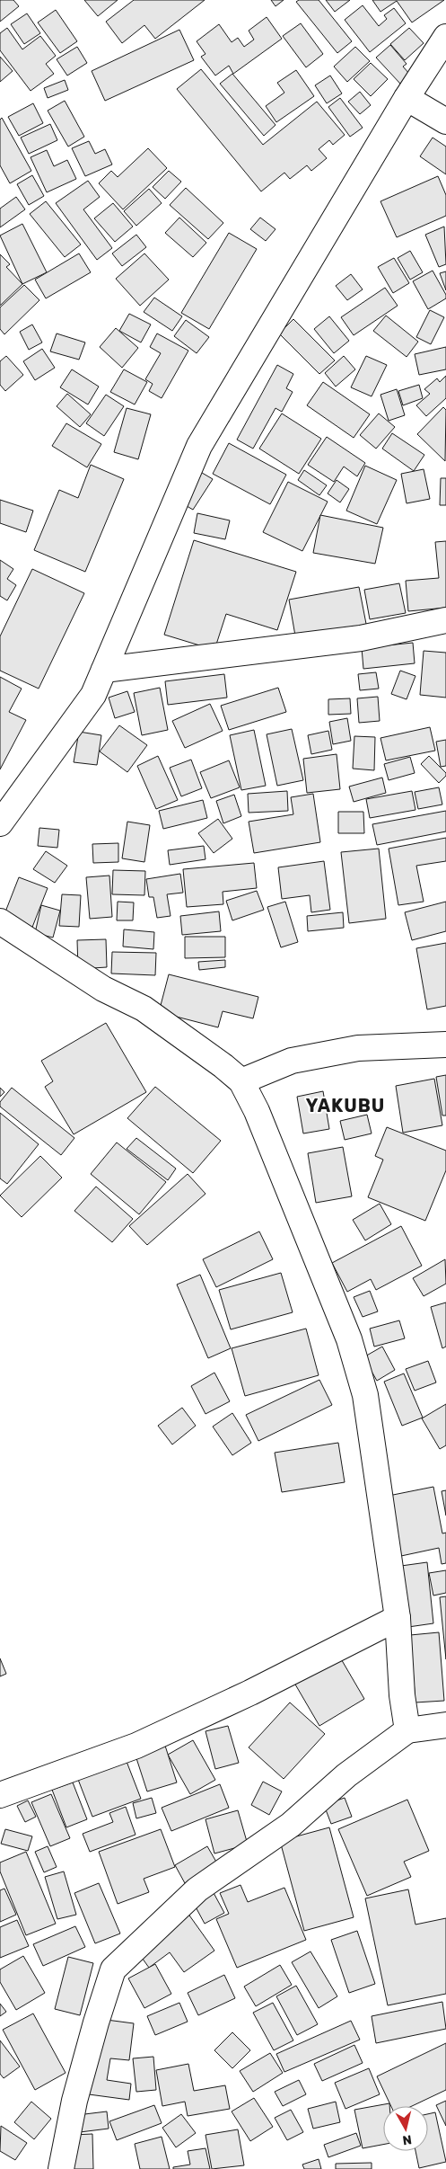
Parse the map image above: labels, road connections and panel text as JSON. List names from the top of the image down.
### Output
{
  "districts": ["YAKUBU"],
  "north": "bottom"
}
